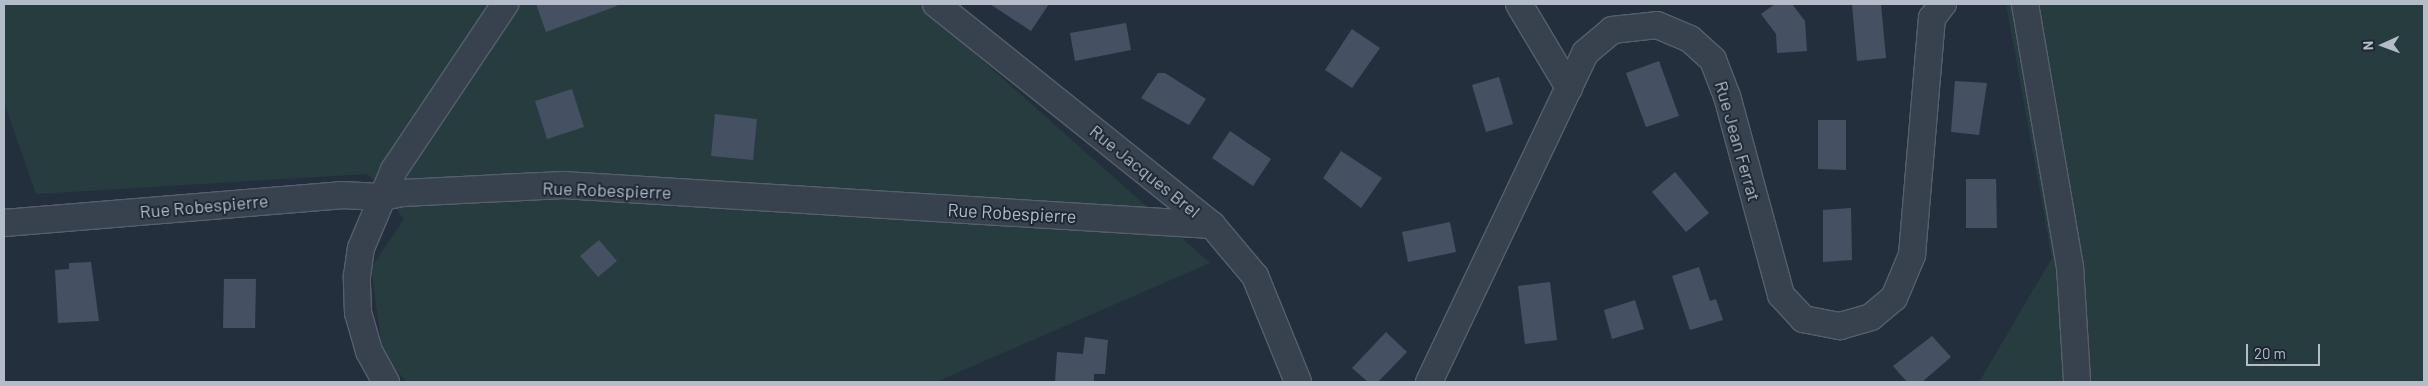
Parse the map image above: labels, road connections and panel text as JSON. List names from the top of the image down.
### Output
{
  "streets": {
    "street": ["Rue Jean Ferrat", "Rue Jacques Brel", "Rue Robespierre"]
  },
  "crossings": [
    ["Rue Jacques Brel", "Rue Robespierre"]
  ],
  "scale_bar": "20 m",
  "north": "left"
}
